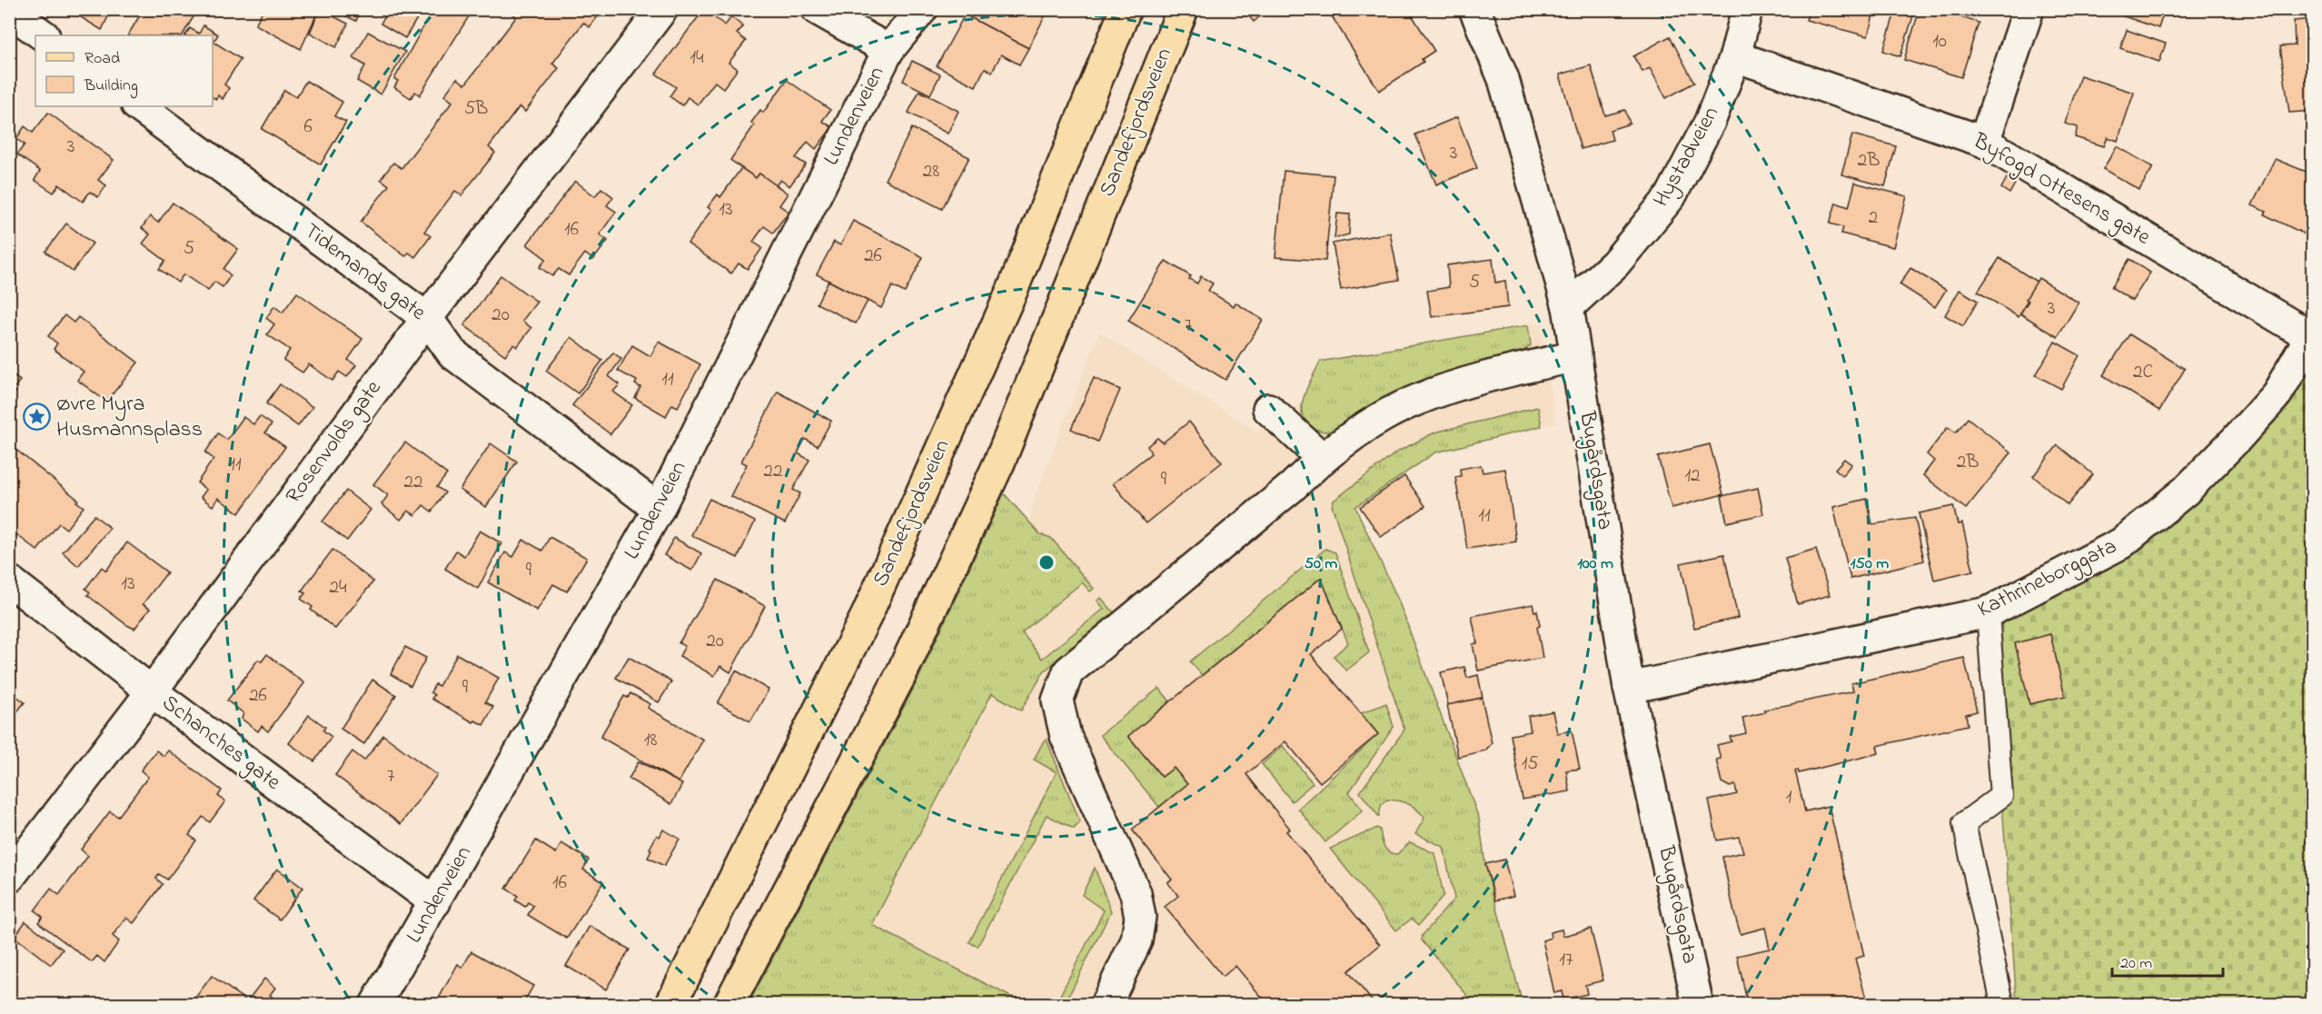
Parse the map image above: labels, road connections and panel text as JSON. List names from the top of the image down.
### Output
{
  "streets": {
    "main road": ["Sandefjordsveien"],
    "street": [
      "Lundenveien",
      "Hystadveien",
      "Byfogd Ottesens gate",
      "Tidemands gate",
      "Rosenvolds gate",
      "Bugårdsgata",
      "Kathrineborggata",
      "Schanches gate"
    ]
  },
  "crossings": [
    ["Lundenveien", "Tidemands gate"],
    ["Lundenveien", "Schanches gate"],
    ["Hystadveien", "Byfogd Ottesens gate"],
    ["Hystadveien", "Bugårdsgata"],
    ["Byfogd Ottesens gate", "Kathrineborggata"],
    ["Tidemands gate", "Rosenvolds gate"],
    ["Rosenvolds gate", "Schanches gate"],
    ["Bugårdsgata", "Kathrineborggata"]
  ],
  "places": {
    "place": ["Øvre Myra Husmannsplass"]
  },
  "house_numbers": [
    "10",
    "14",
    "5B",
    "6",
    "3",
    "3",
    "2B",
    "28",
    "13",
    "2",
    "16",
    "5",
    "26",
    "5",
    "3",
    "20",
    "7",
    "2C",
    "11",
    "2B",
    "11",
    "22",
    "12",
    "9",
    "22",
    "11",
    "9",
    "13",
    "24",
    "20",
    "9",
    "26",
    "18",
    "15",
    "7",
    "1",
    "16",
    "17"
  ],
  "legend": ["Road", "Building"],
  "scale_bar": "20 m",
  "rings": ["50 m", "100 m", "150 m"]
}
